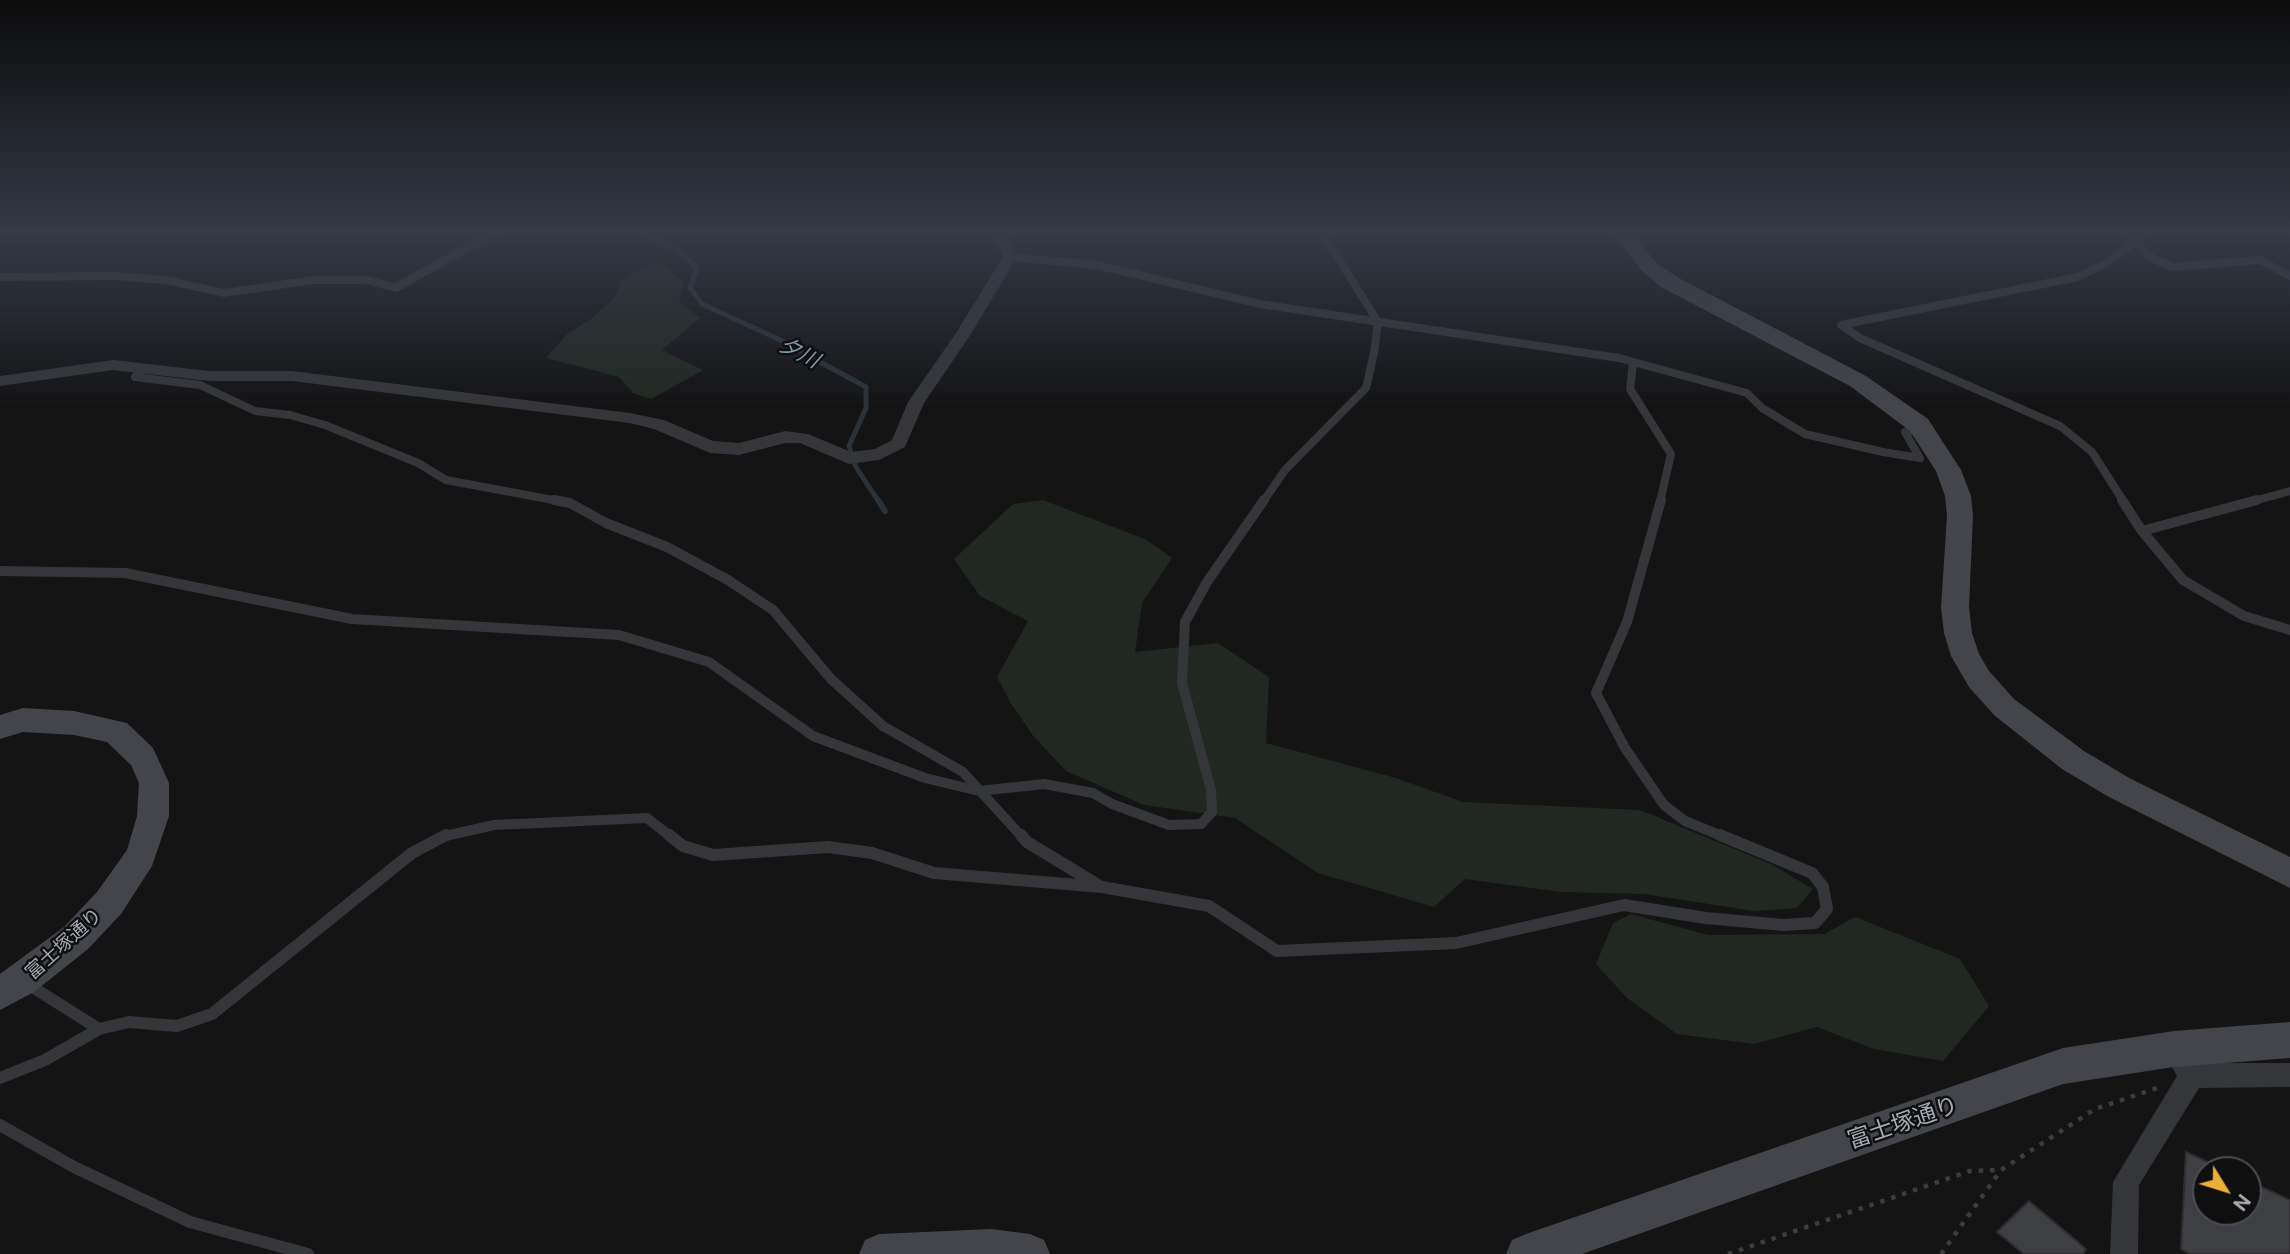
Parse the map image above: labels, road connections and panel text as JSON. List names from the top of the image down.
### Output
{
  "streets": {
    "street": ["富士塚通り"]
  },
  "water": ["夕川"],
  "north": "bottom right"
}
